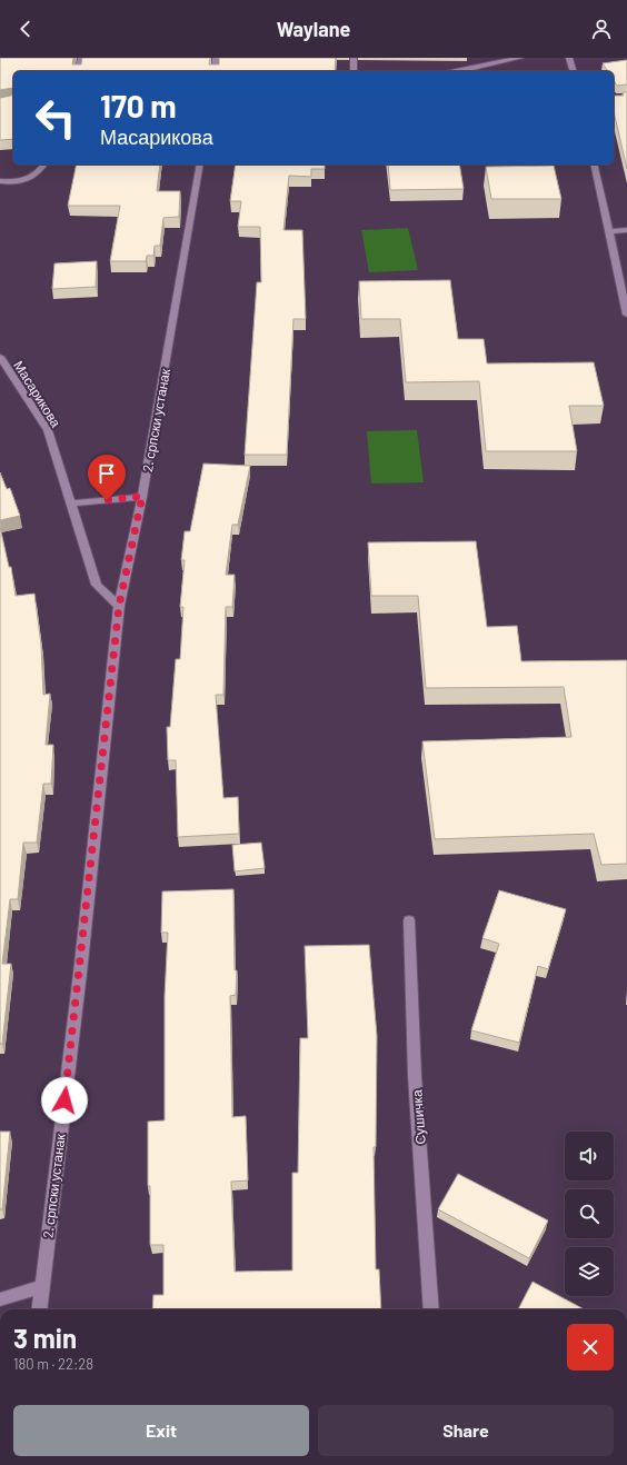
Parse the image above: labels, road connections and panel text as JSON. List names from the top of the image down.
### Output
{
  "streets": {
    "street": ["Масарикова", "2. српски устанак", "Сушичка"]
  },
  "crossings": [
    ["Масарикова", "2. српски устанак"]
  ],
  "page": {
    "header": "Waylane",
    "turn": ["170 m", "Масарикова"],
    "heading": ["3 min", "180 m · 22:28"],
    "buttons": ["Exit", "Share"]
  }
}
